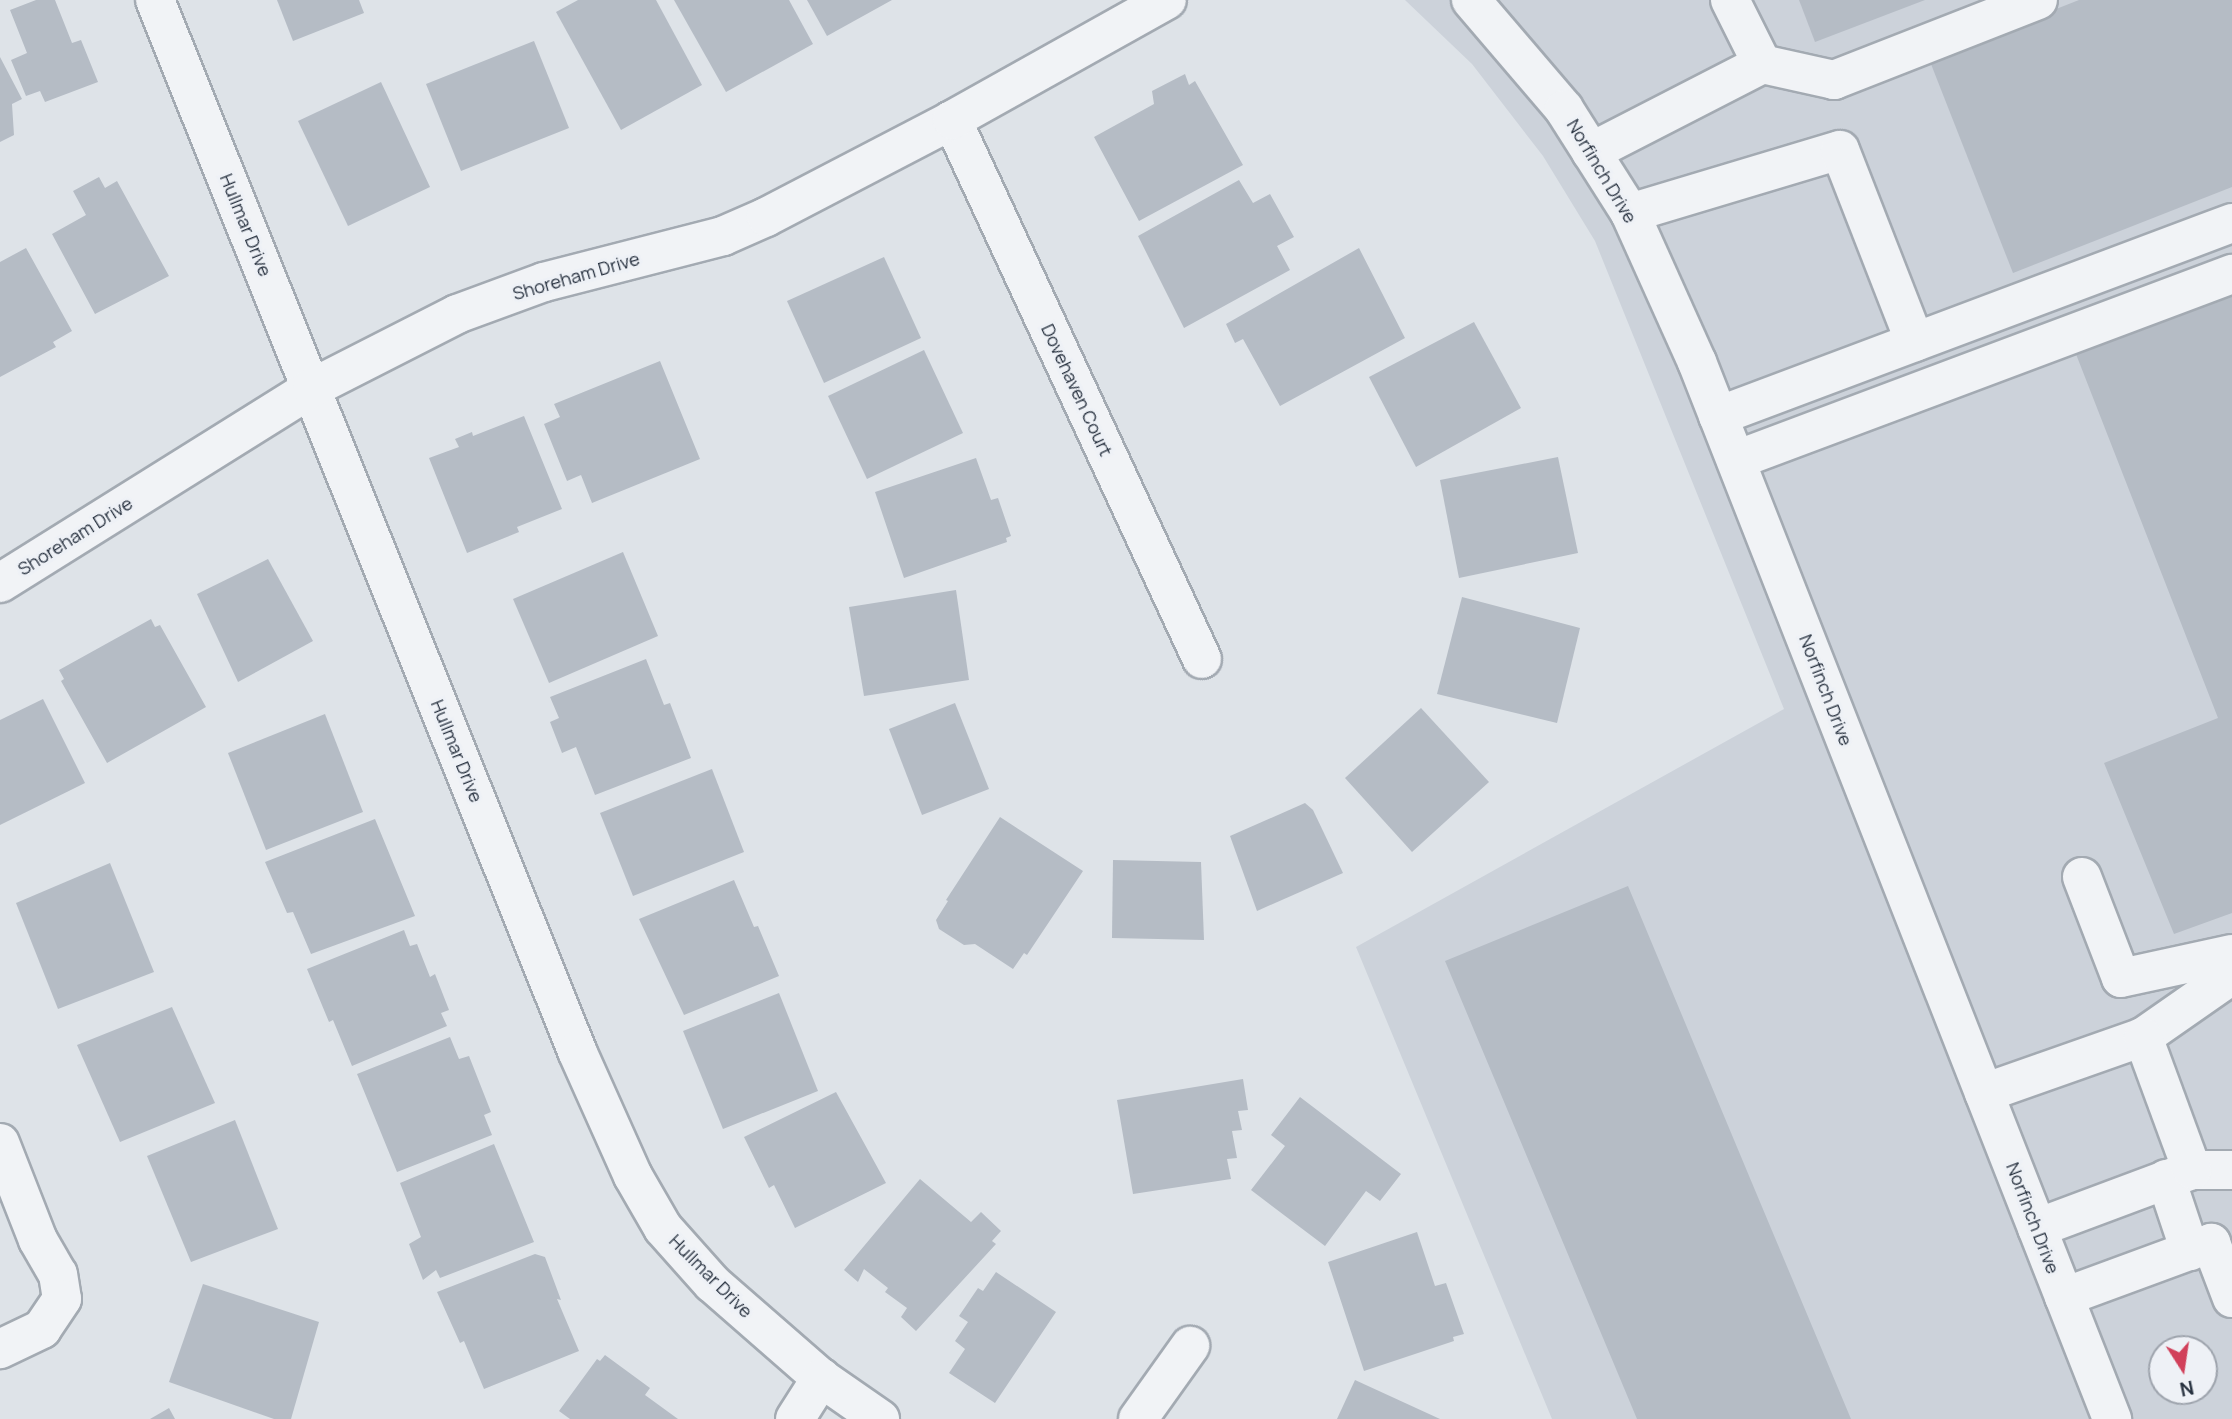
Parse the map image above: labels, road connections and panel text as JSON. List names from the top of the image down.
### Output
{
  "streets": {
    "street": [
      "Norfinch Drive",
      "Hullmar Drive",
      "Shoreham Drive",
      "Dovehaven Court"
    ]
  },
  "crossings": [
    ["Hullmar Drive", "Shoreham Drive"],
    ["Shoreham Drive", "Dovehaven Court"]
  ],
  "north": "bottom"
}
